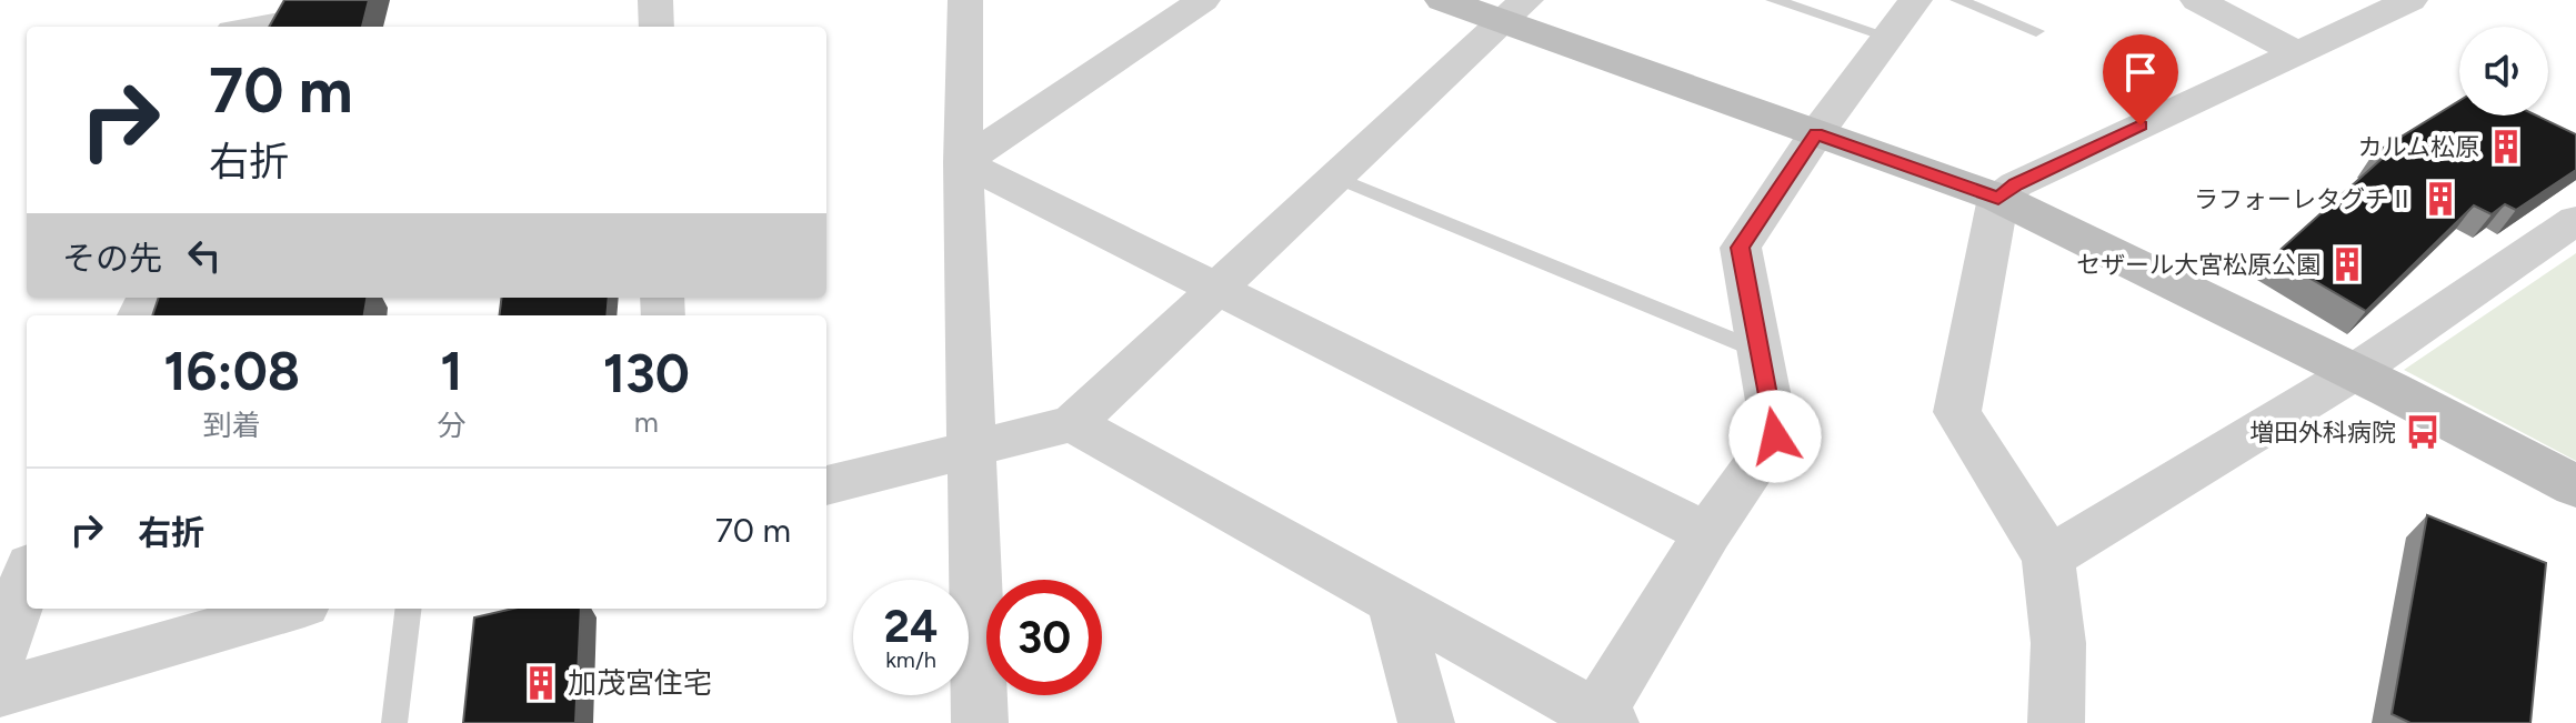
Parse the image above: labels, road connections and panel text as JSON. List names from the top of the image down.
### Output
{
  "places": {
    "building": [
      "カルム松原",
      "ラフォーレタグチⅡ",
      "セザール大宮松原公園",
      "加茂宮住宅"
    ],
    "bus stop": ["増田外科病院"]
  },
  "page": {
    "turn": ["70 m", "右折"],
    "then": "その先",
    "eta": [
      "16:08",
      "到着",
      "1",
      "分",
      "130",
      "m"
    ],
    "list": [
      {
        "name": "右折",
        "value": "70 m"
      }
    ],
    "speed": "24 km/h",
    "limit": "30"
  }
}
